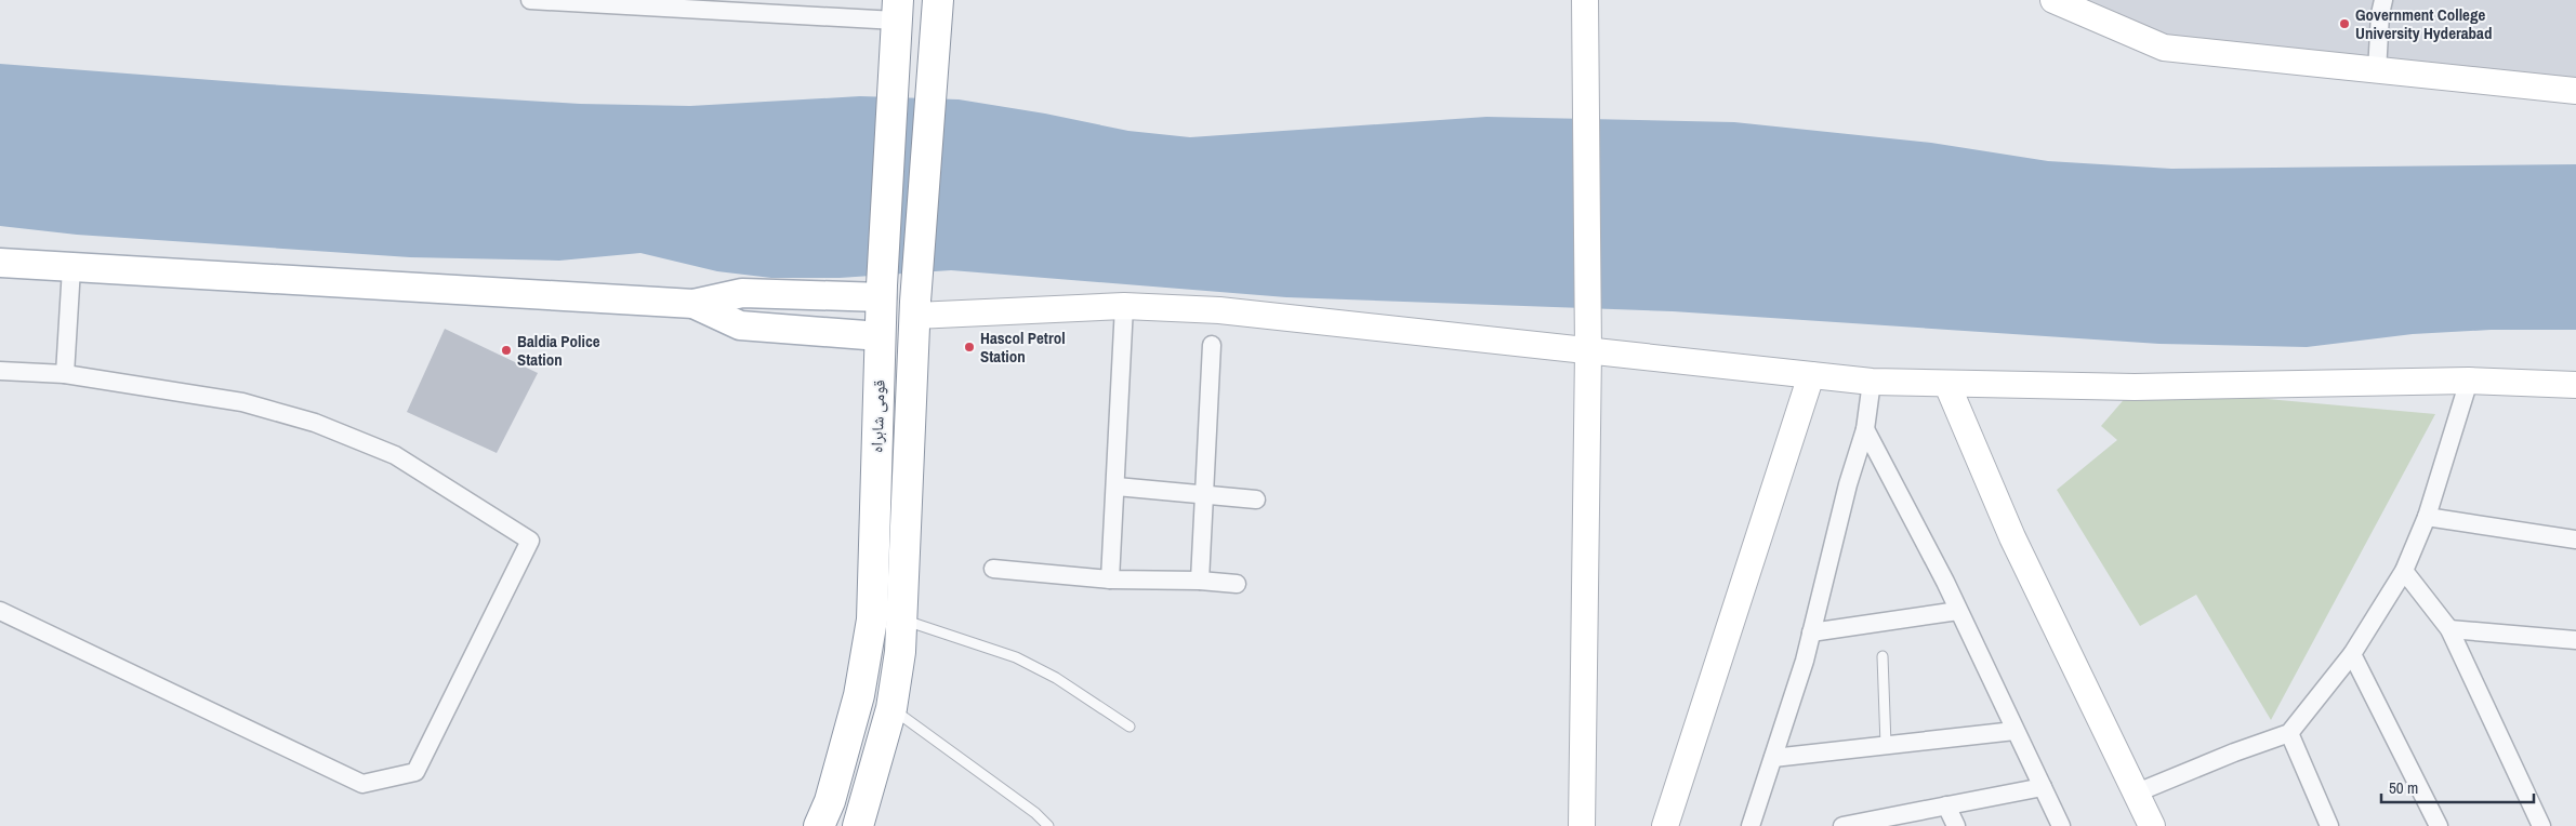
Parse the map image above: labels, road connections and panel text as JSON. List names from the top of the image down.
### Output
{
  "streets": {
    "highway": ["قومی شاہراہ"]
  },
  "places": ["Government College University Hyderabad", "Hascol Petrol Station", "Baldia Police Station"],
  "scale_bar": "50 m"
}
